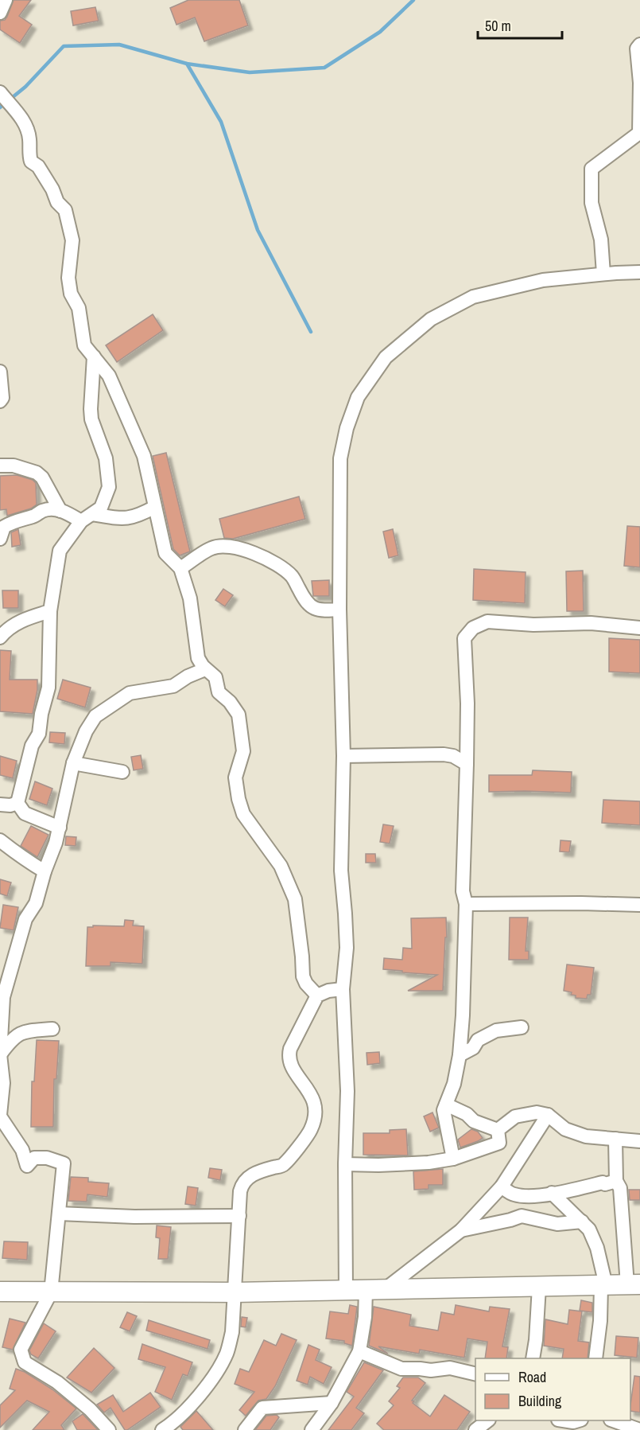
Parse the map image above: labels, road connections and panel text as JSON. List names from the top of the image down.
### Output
{
  "legend": ["Road", "Building"],
  "scale_bar": "50 m"
}
